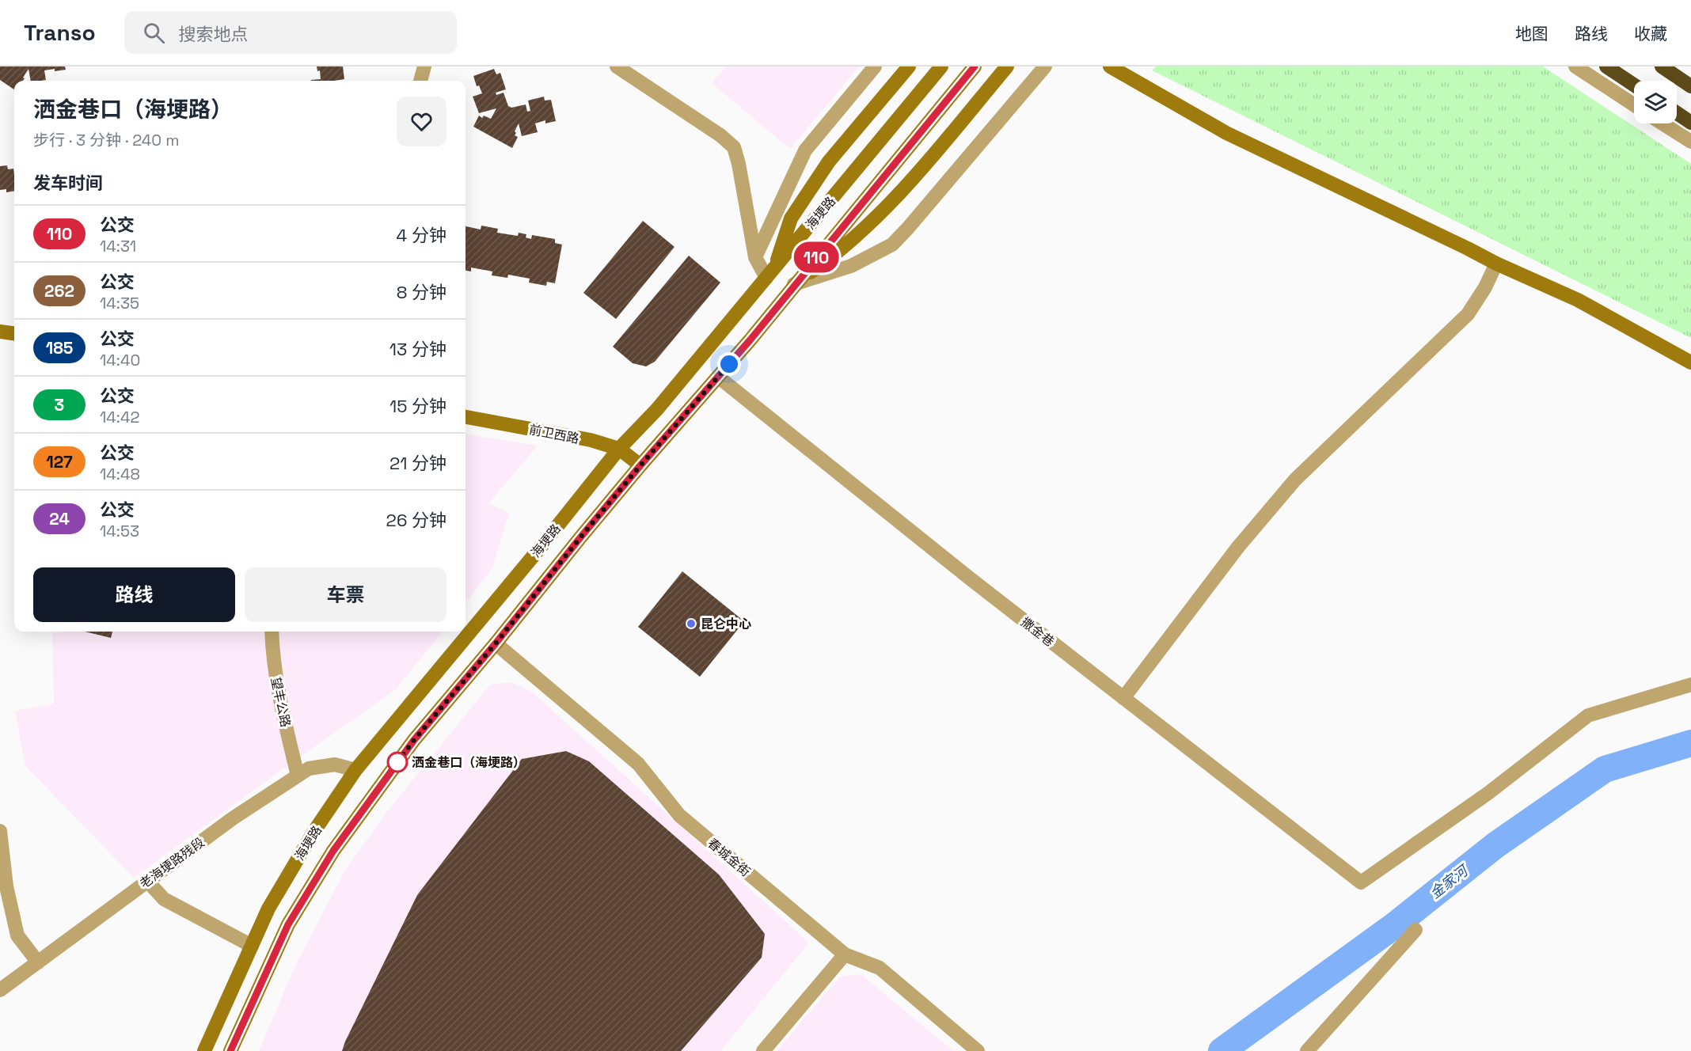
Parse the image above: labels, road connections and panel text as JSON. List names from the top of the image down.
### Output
{
  "streets": {
    "main road": ["海埂路", "前卫西路"],
    "street": [
      "撒金巷",
      "望丰公路",
      "春城金街",
      "老海埂路残段"
    ]
  },
  "crossings": [
    ["海埂路", "前卫西路"],
    ["海埂路", "撒金巷"],
    ["海埂路", "春城金街"],
    ["海埂路", "老海埂路残段"],
    ["望丰公路", "老海埂路残段"]
  ],
  "water": ["金家河"],
  "places": ["昆仑中心", "洒金巷口（海埂路）"],
  "lines": ["bus line 110"],
  "page": {
    "header": "Transo",
    "search": "搜索地点",
    "nav": ["地图", "路线", "收藏"],
    "on_map": "110",
    "heading": [
      ["洒金巷口（海埂路）", "步行 · 3 分钟 · 240 m"],
      "发车时间"
    ],
    "list": [
      {
        "mark": "110",
        "name": "公交",
        "note": "14:31",
        "value": "4 分钟"
      },
      {
        "mark": "262",
        "name": "公交",
        "note": "14:35",
        "value": "8 分钟"
      },
      {
        "mark": "185",
        "name": "公交",
        "note": "14:40",
        "value": "13 分钟"
      },
      {
        "mark": "3",
        "name": "公交",
        "note": "14:42",
        "value": "15 分钟"
      },
      {
        "mark": "127",
        "name": "公交",
        "note": "14:48",
        "value": "21 分钟"
      },
      {
        "mark": "24",
        "name": "公交",
        "note": "14:53",
        "value": "26 分钟"
      }
    ],
    "buttons": ["路线", "车票"]
  }
}
